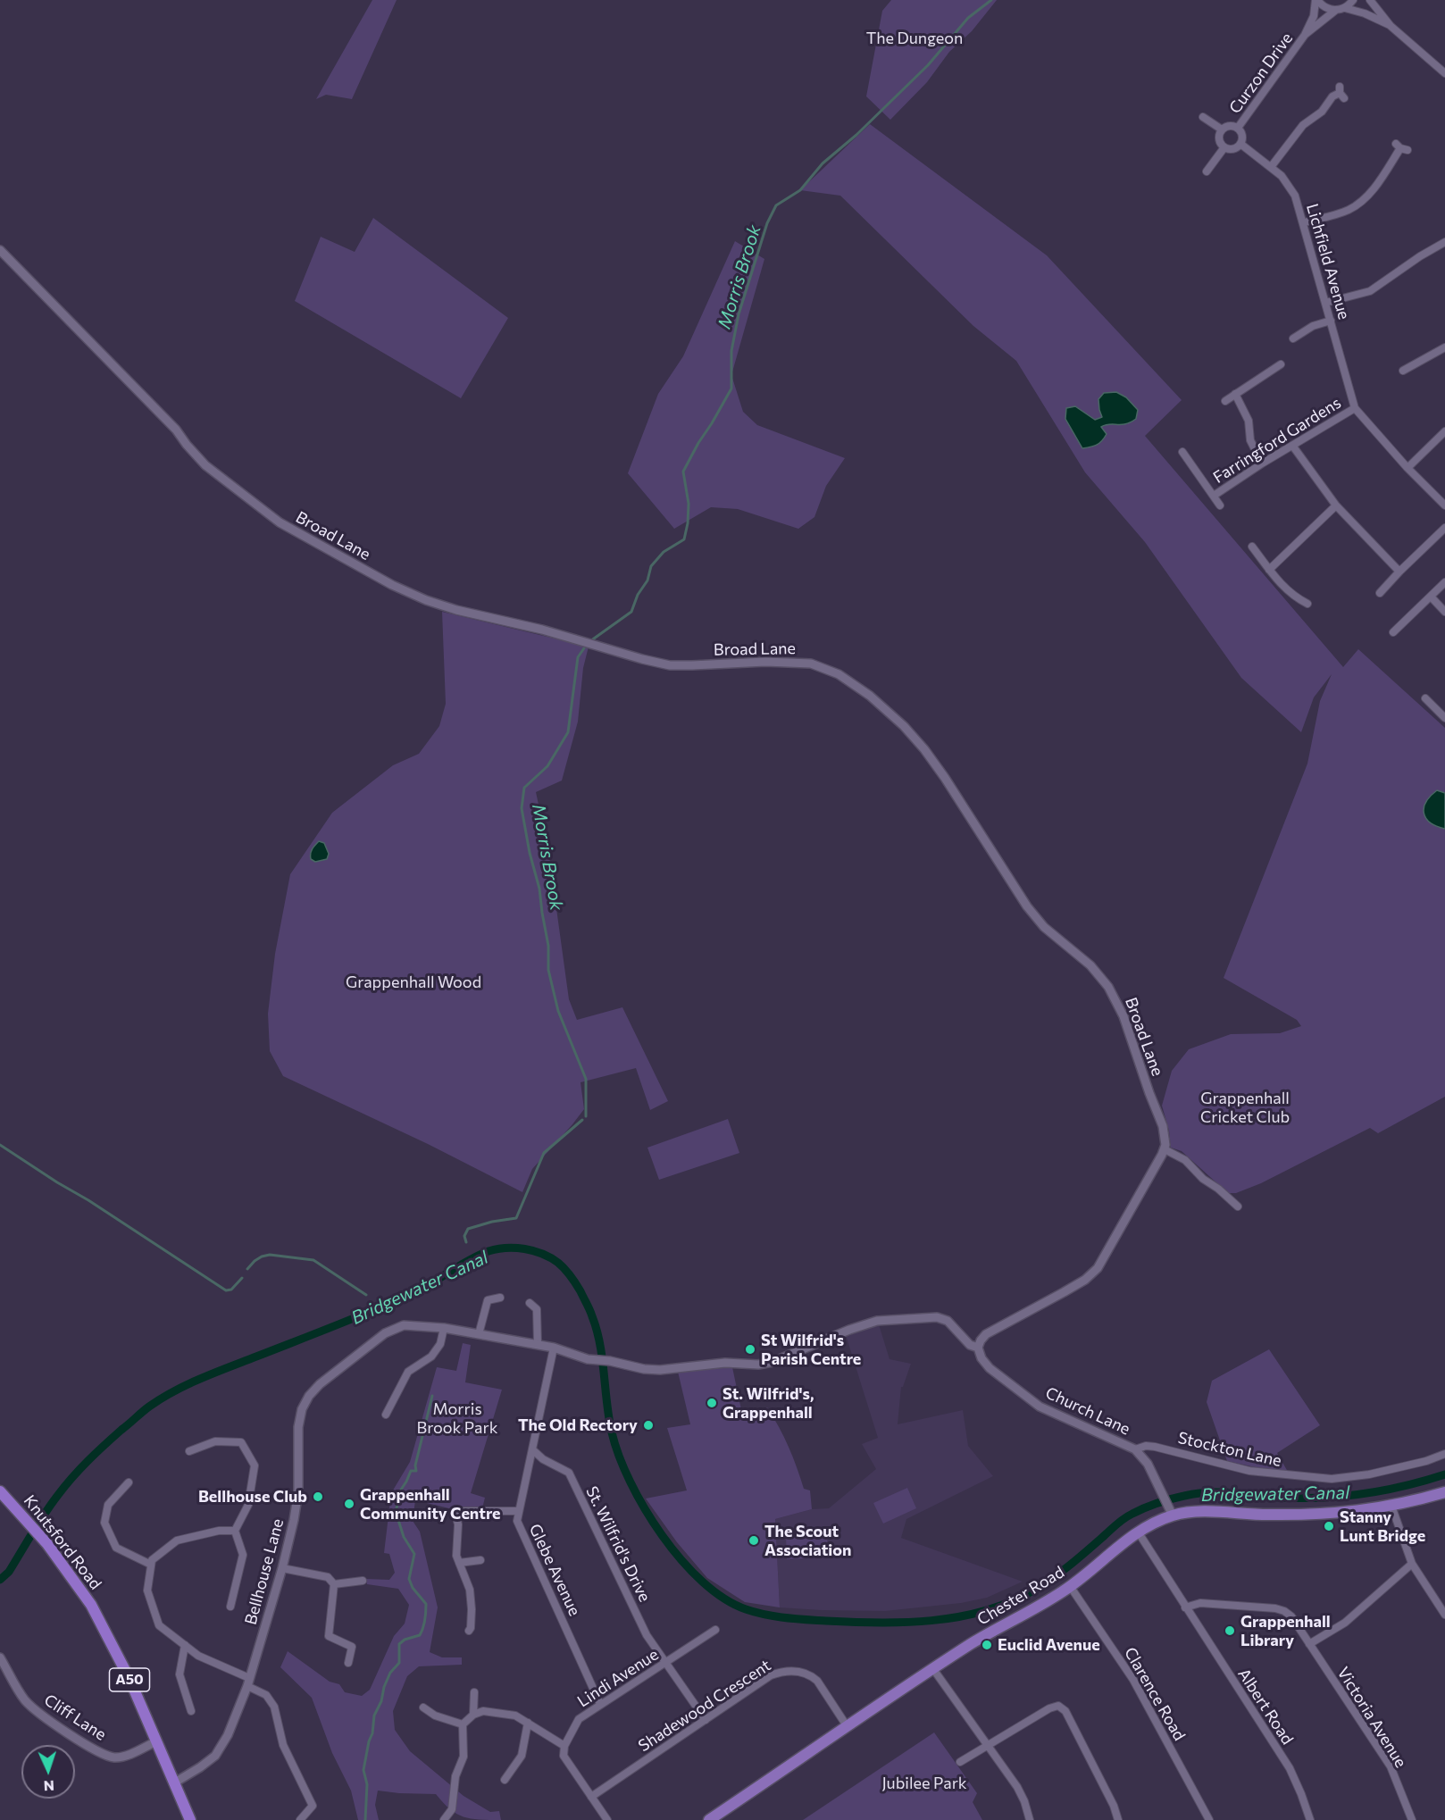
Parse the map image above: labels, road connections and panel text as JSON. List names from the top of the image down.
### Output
{
  "streets": {
    "highway": ["Knutsford Road", "A50"],
    "main road": ["Chester Road"],
    "street": [
      "Curzon Drive",
      "Lichfield Avenue",
      "Farringford Gardens",
      "Broad Lane",
      "Church Lane",
      "Stockton Lane",
      "St. Wilfrid's Drive",
      "Glebe Avenue",
      "Bellhouse Lane",
      "Lindi Avenue",
      "Clarence Road",
      "Shadewood Crescent",
      "Albert Road",
      "Cliff Lane",
      "Victoria Avenue"
    ]
  },
  "crossings": [
    ["Curzon Drive", "Lichfield Avenue"],
    ["Lichfield Avenue", "Farringford Gardens"],
    ["Church Lane", "Stockton Lane"],
    ["Church Lane", "Bellhouse Lane"],
    ["Church Lane", "Chester Road"],
    ["Knutsford Road", "Bellhouse Lane"],
    ["Knutsford Road", "Cliff Lane"],
    ["St. Wilfrid's Drive", "Glebe Avenue"],
    ["St. Wilfrid's Drive", "Lindi Avenue"],
    ["St. Wilfrid's Drive", "Shadewood Crescent"],
    ["Glebe Avenue", "Bellhouse Lane"],
    ["Glebe Avenue", "Lindi Avenue"],
    ["Chester Road", "Clarence Road"],
    ["Chester Road", "Shadewood Crescent"],
    ["Chester Road", "Albert Road"],
    ["Albert Road", "Victoria Avenue"]
  ],
  "water": ["Morris Brook", "Bridgewater Canal"],
  "parks": [
    "The Dungeon",
    "Grappenhall Wood",
    "Grappenhall Cricket Club",
    "Morris Brook Park",
    "Jubilee Park"
  ],
  "places": [
    "St Wilfrid's Parish Centre",
    "St. Wilfrid's, Grappenhall",
    "The Old Rectory",
    "Bellhouse Club",
    "Grappenhall Community Centre",
    "Stanny Lunt Bridge",
    "The Scout Association",
    "Grappenhall Library",
    "Euclid Avenue"
  ],
  "north": "bottom"
}
